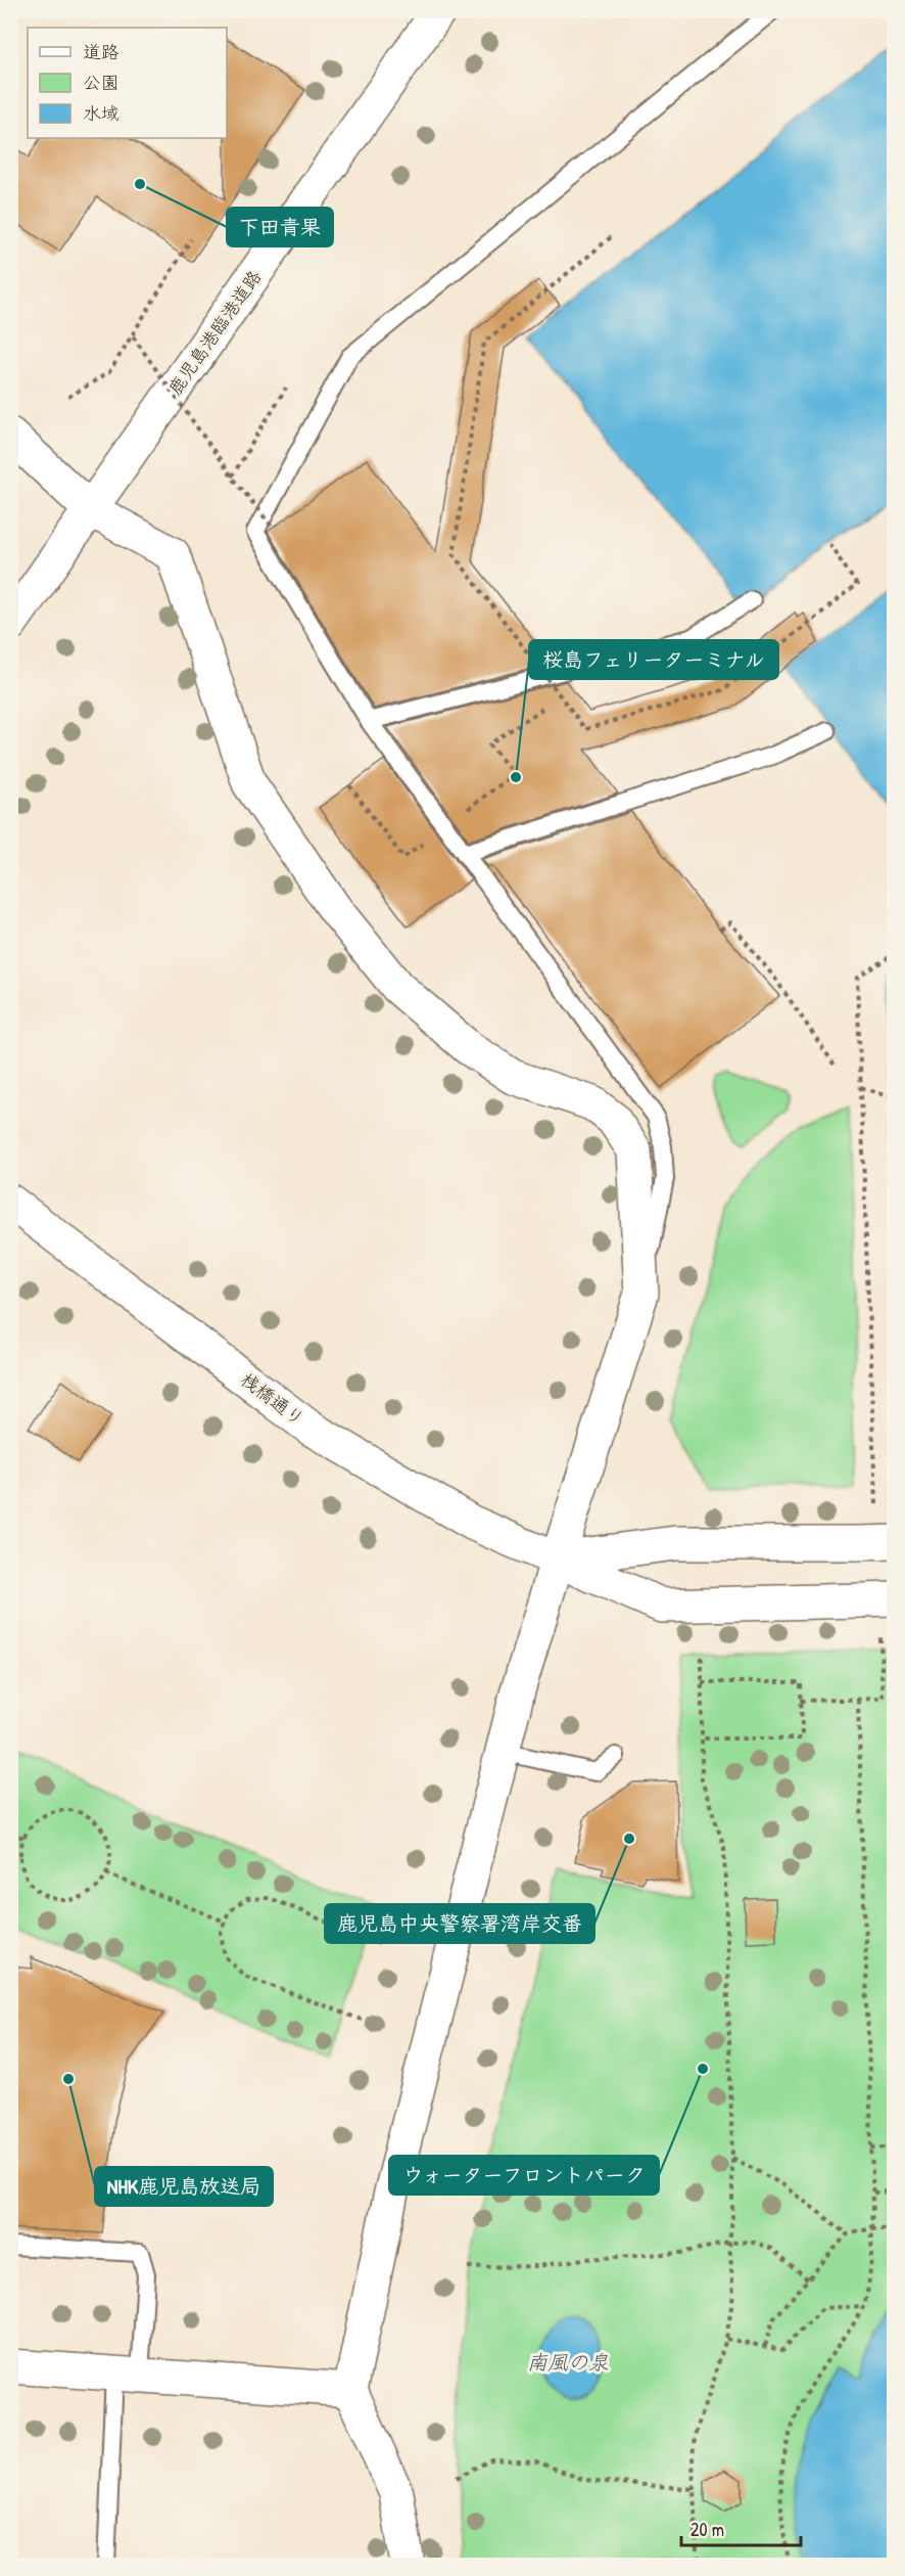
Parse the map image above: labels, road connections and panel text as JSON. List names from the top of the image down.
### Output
{
  "streets": {
    "street": ["鹿児島港臨港道路", "桟橋通り"]
  },
  "water": ["南風の泉"],
  "places": [
    "下田青果",
    "桜島フェリーターミナル",
    "鹿児島中央警察署湾岸交番",
    "ウォーターフロントパーク",
    "NHK鹿児島放送局"
  ],
  "legend": ["道路", "公園", "水域"],
  "scale_bar": "20 m"
}
